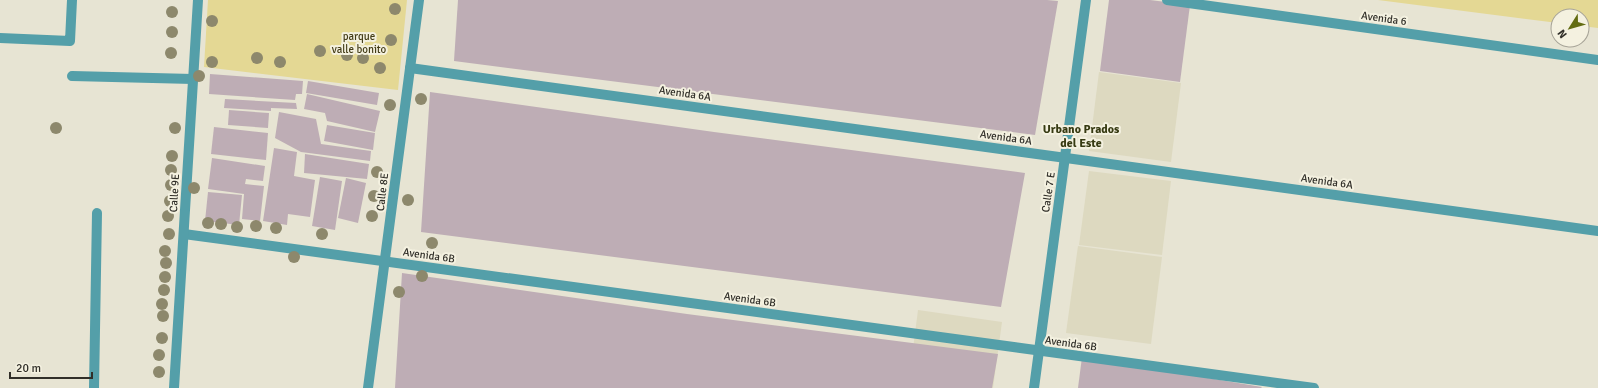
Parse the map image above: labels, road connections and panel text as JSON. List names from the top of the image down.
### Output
{
  "streets": {
    "street": [
      "Avenida 6",
      "Avenida 6A",
      "Calle 8E",
      "Calle 7 E",
      "Calle 9E",
      "Avenida 6B"
    ]
  },
  "crossings": [
    ["Avenida 6A", "Calle 8E"],
    ["Avenida 6A", "Calle 7 E"],
    ["Calle 8E", "Avenida 6B"],
    ["Calle 7 E", "Avenida 6B"],
    ["Calle 9E", "Avenida 6B"]
  ],
  "districts": ["Urbano Prados del Este"],
  "parks": ["parque valle bonito"],
  "scale_bar": "20 m",
  "north": "bottom left"
}
